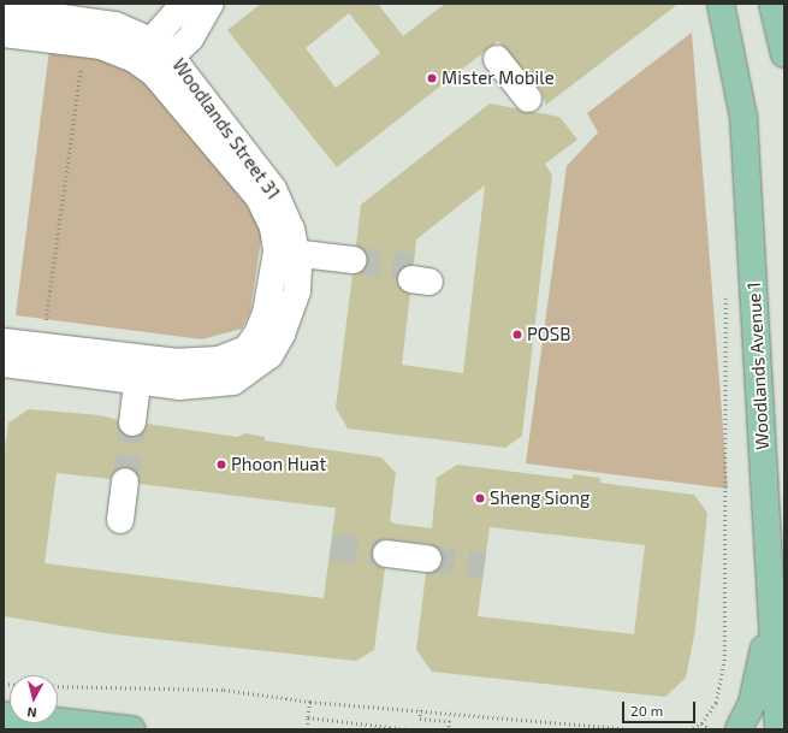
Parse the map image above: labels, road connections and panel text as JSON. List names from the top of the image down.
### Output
{
  "streets": {
    "main road": ["Woodlands Avenue 1"],
    "street": ["Woodlands Street 31"]
  },
  "places": [
    "Mister Mobile",
    "POSB",
    "Phoon Huat",
    "Sheng Siong"
  ],
  "scale_bar": "20 m",
  "north": "bottom"
}
